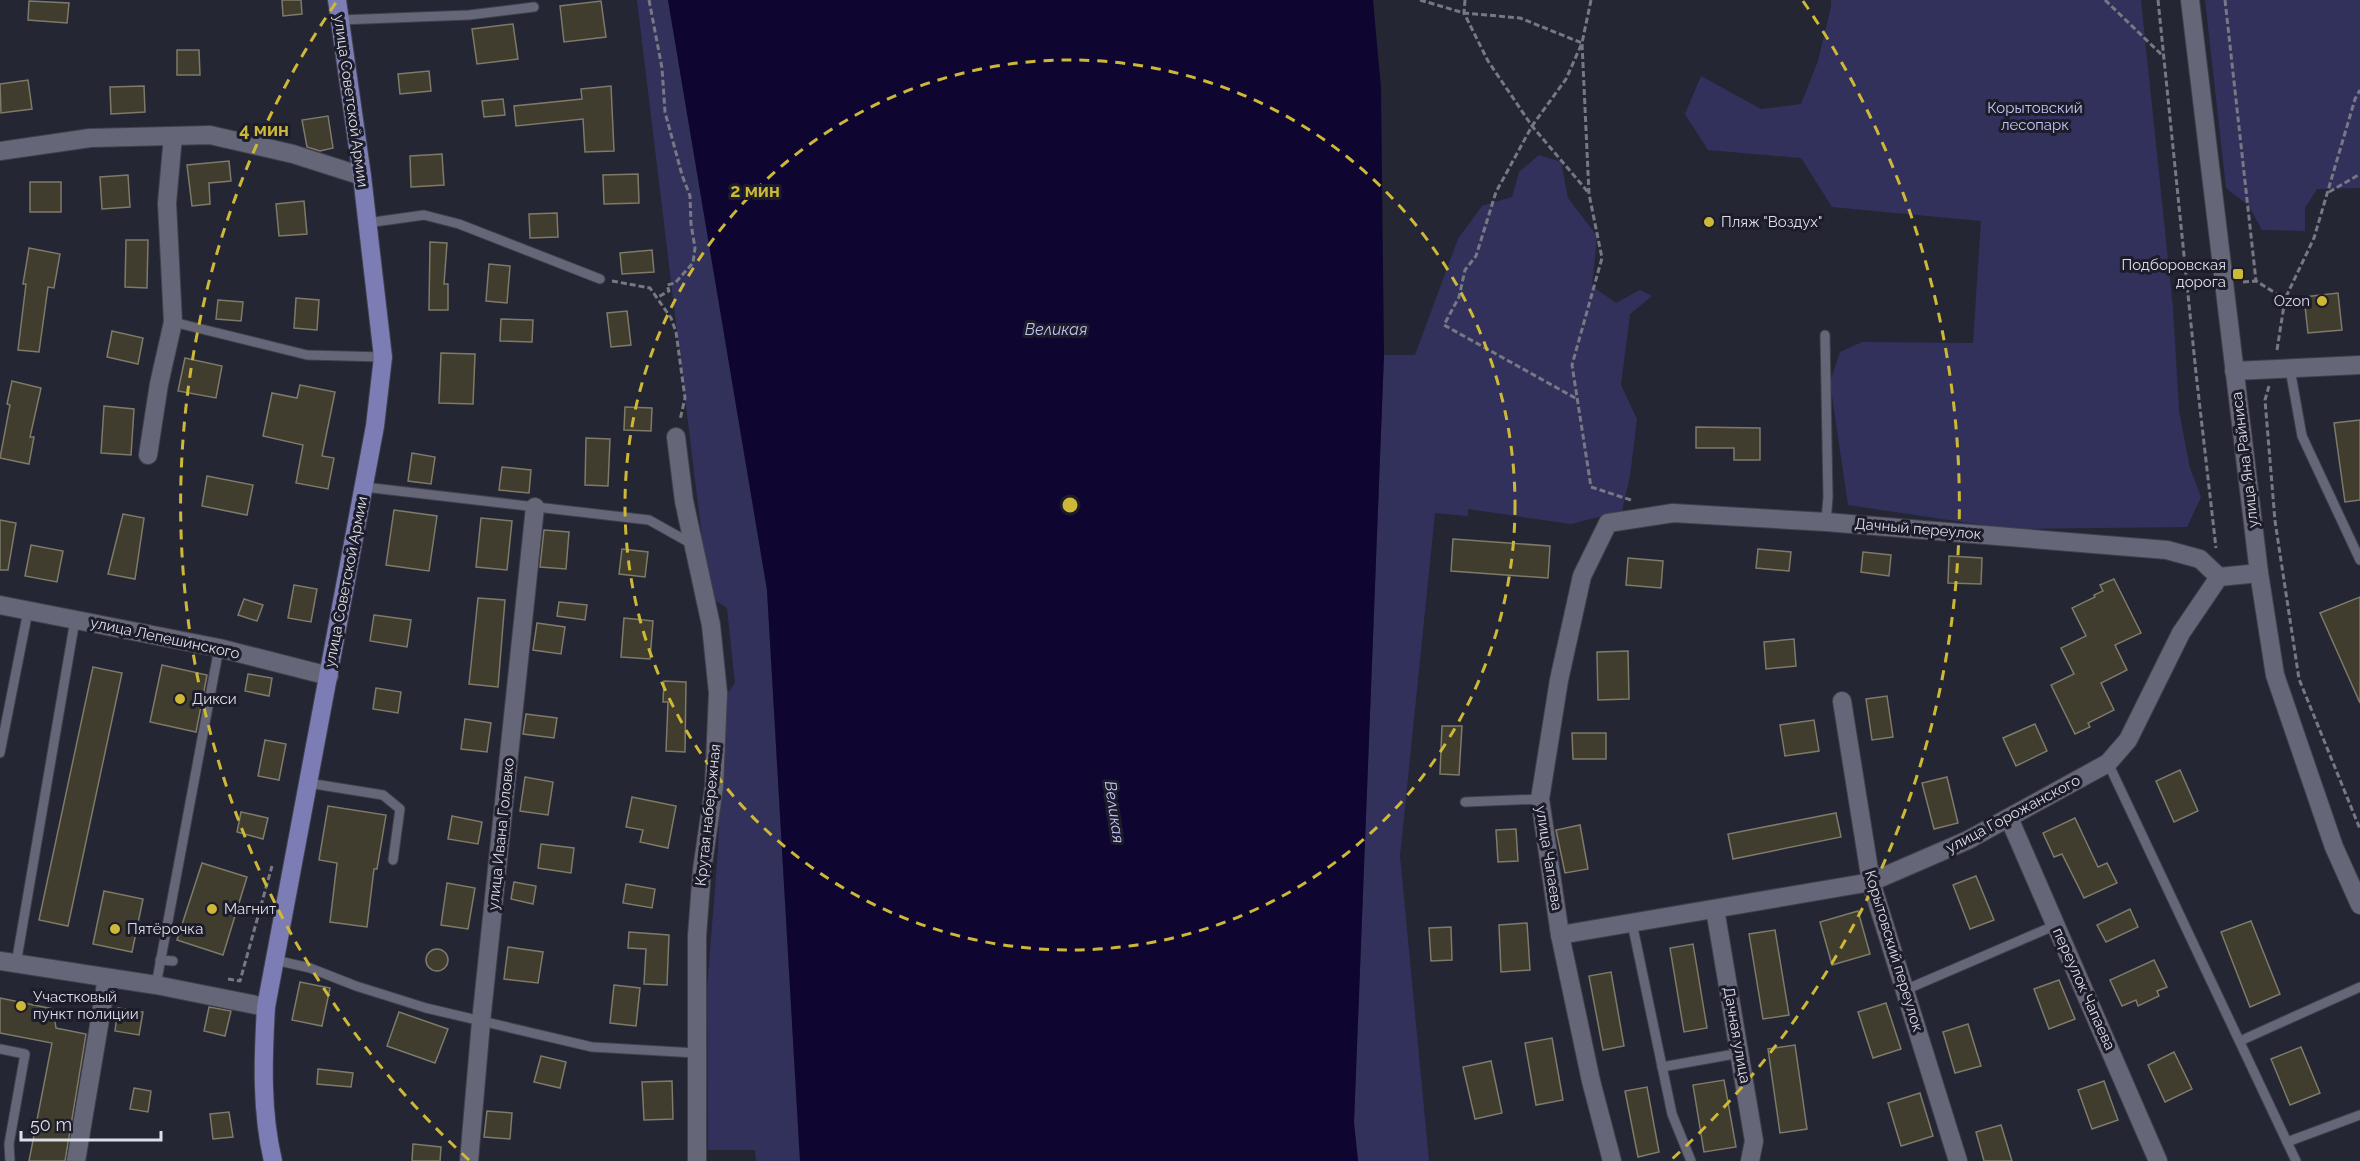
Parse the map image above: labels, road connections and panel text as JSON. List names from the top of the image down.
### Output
{
  "streets": {
    "main road": ["улица Советской Армии"],
    "street": [
      "улица Яна Райниса",
      "Дачный переулок",
      "улица Лепешинского",
      "улица Горожанского",
      "Крутая набережная",
      "улица Ивана Головко",
      "улица Чапаева",
      "Корытовский переулок",
      "переулок Чапаева",
      "Дачная улица"
    ]
  },
  "crossings": [
    ["улица Советской Армии", "улица Лепешинского"],
    ["Дачный переулок", "улица Горожанского"],
    ["Дачный переулок", "улица Чапаева"],
    ["улица Горожанского", "улица Чапаева"],
    ["улица Горожанского", "Корытовский переулок"],
    ["улица Горожанского", "переулок Чапаева"],
    ["улица Горожанского", "Дачная улица"]
  ],
  "water": ["Великая"],
  "parks": ["Корытовский лесопарк"],
  "places": {
    "other": [
      "Пляж \"Воздух\"",
      "Ozon",
      "Дикси",
      "Магнит",
      "Пятёрочка",
      "Участковый пункт полиции"
    ],
    "transit": ["Подборовская дорога"]
  },
  "scale_bar": "50 m",
  "rings": ["4 мин", "2 мин"]
}
